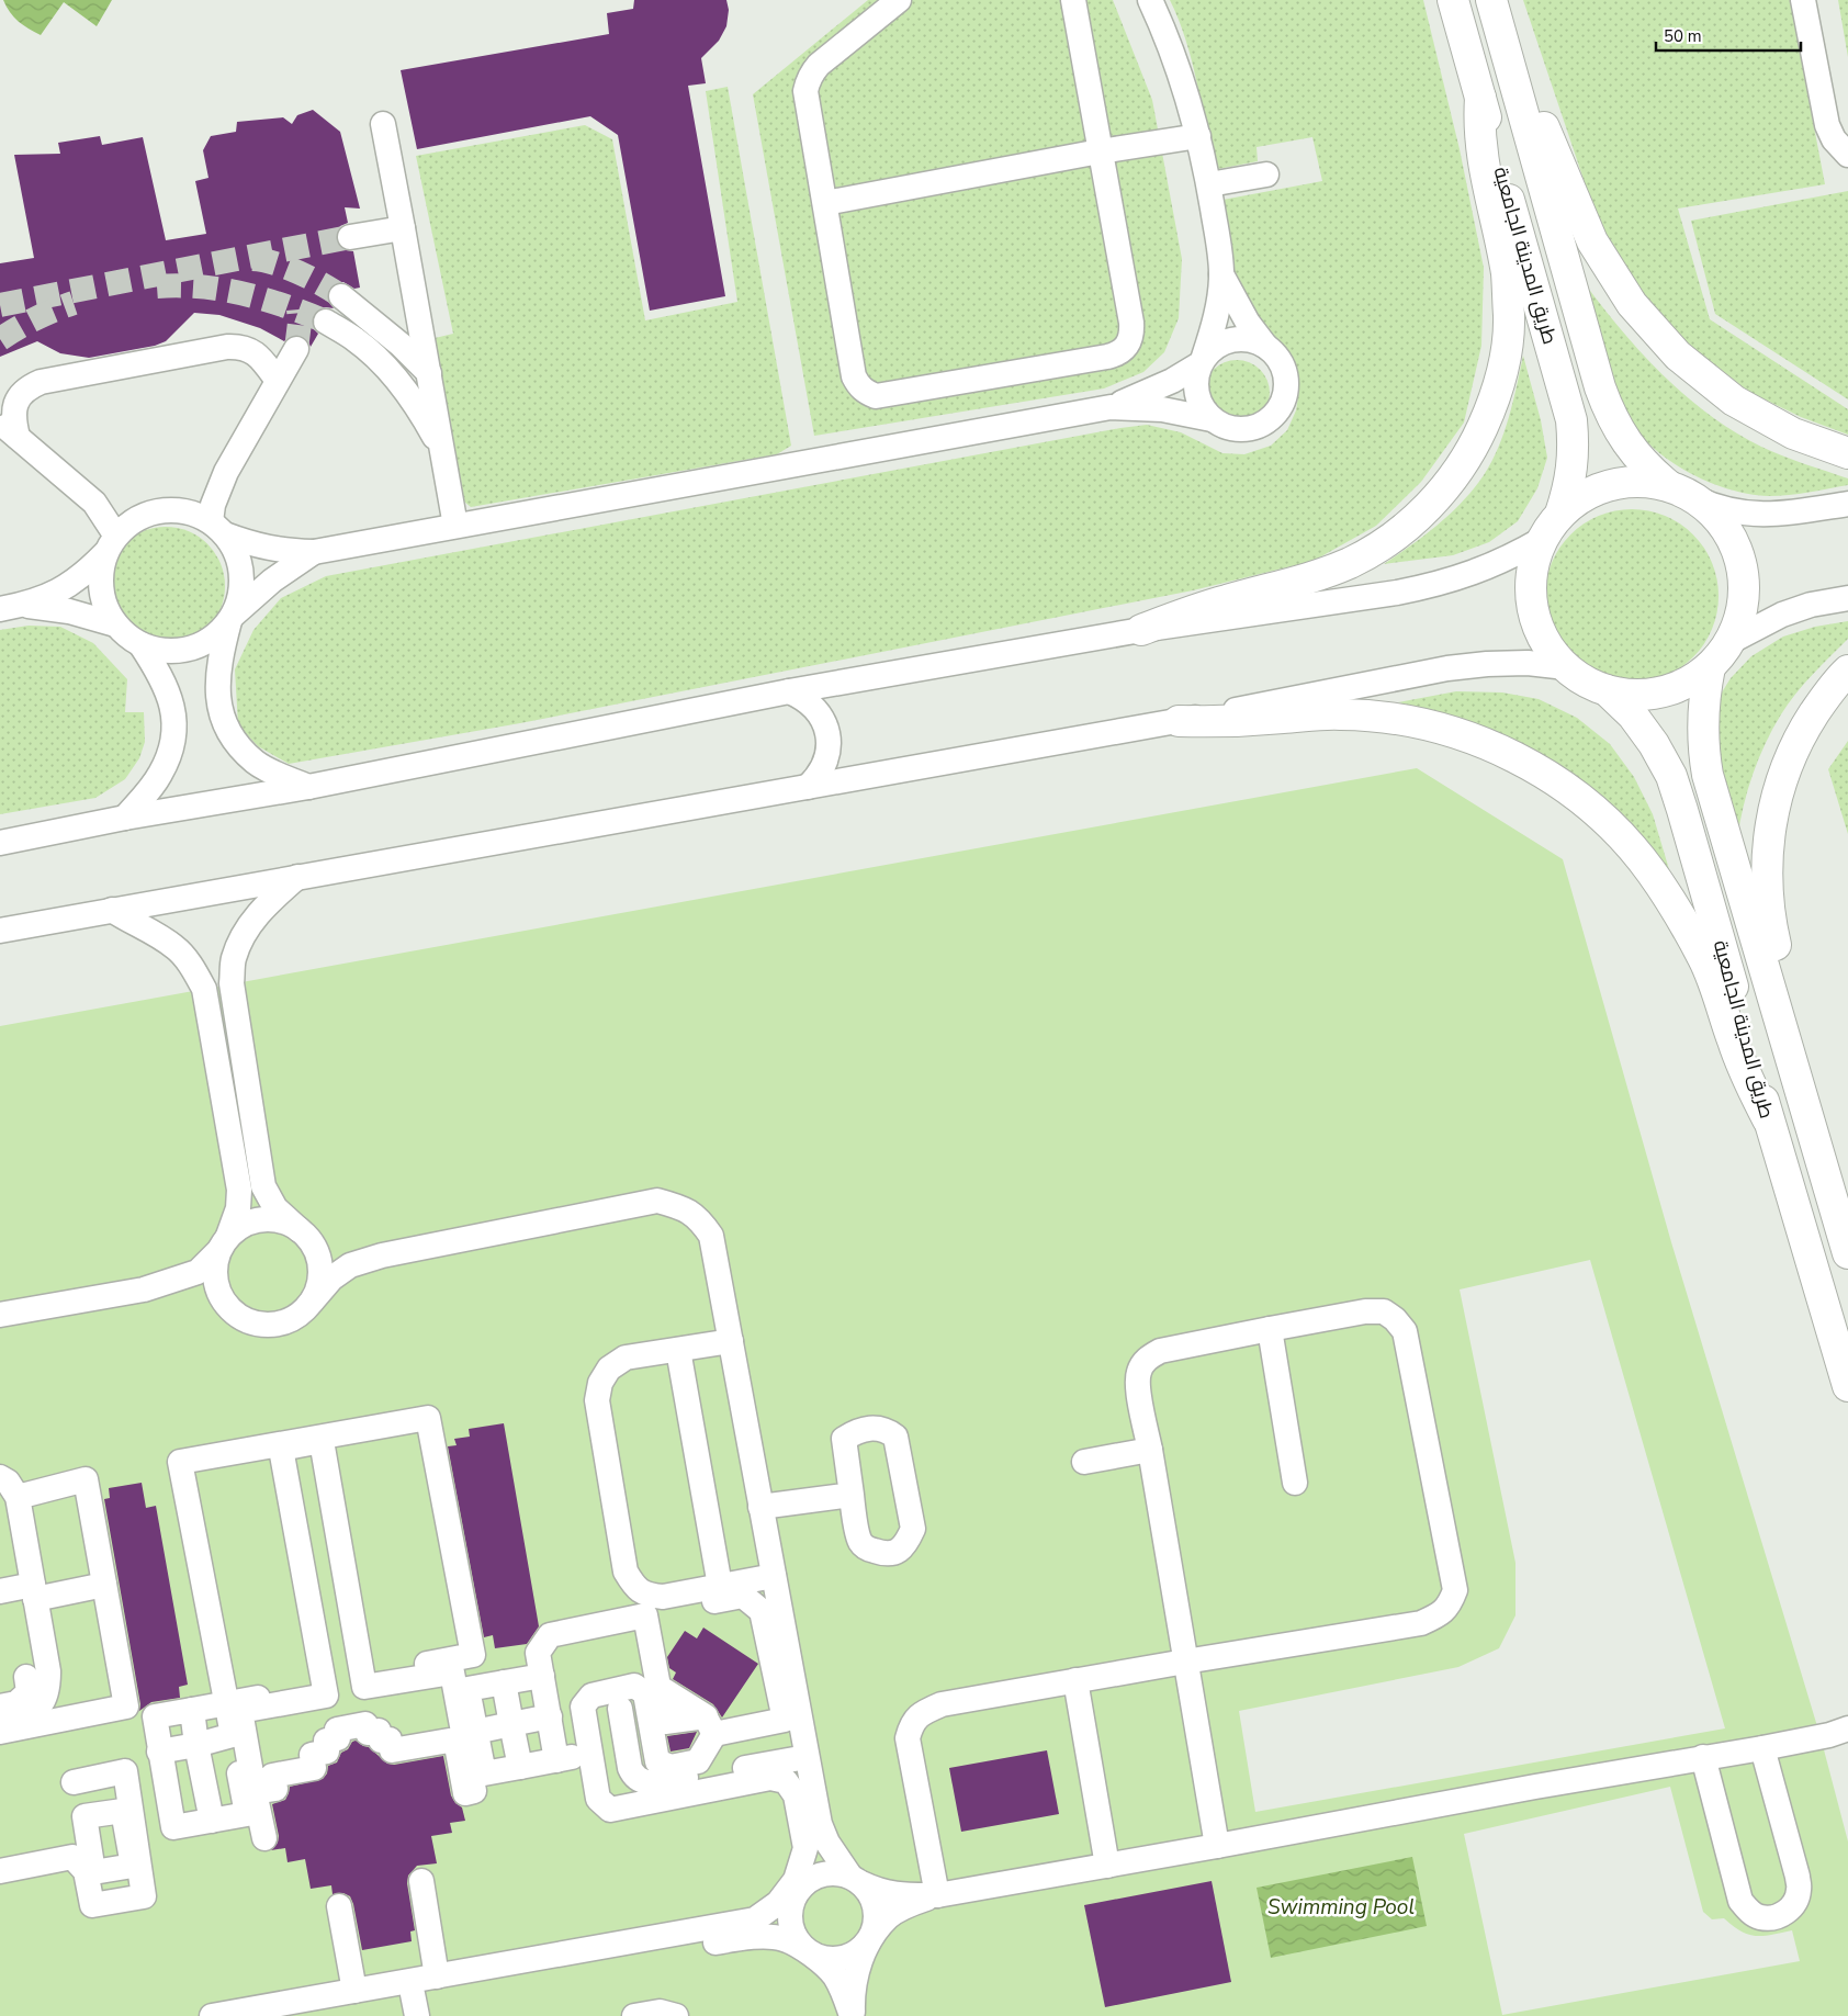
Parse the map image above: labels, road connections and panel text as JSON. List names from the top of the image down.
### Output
{
  "streets": {
    "main road": ["طريق المدينة الجامعية"]
  },
  "water": ["Swimming Pool"],
  "scale_bar": "50 m"
}
